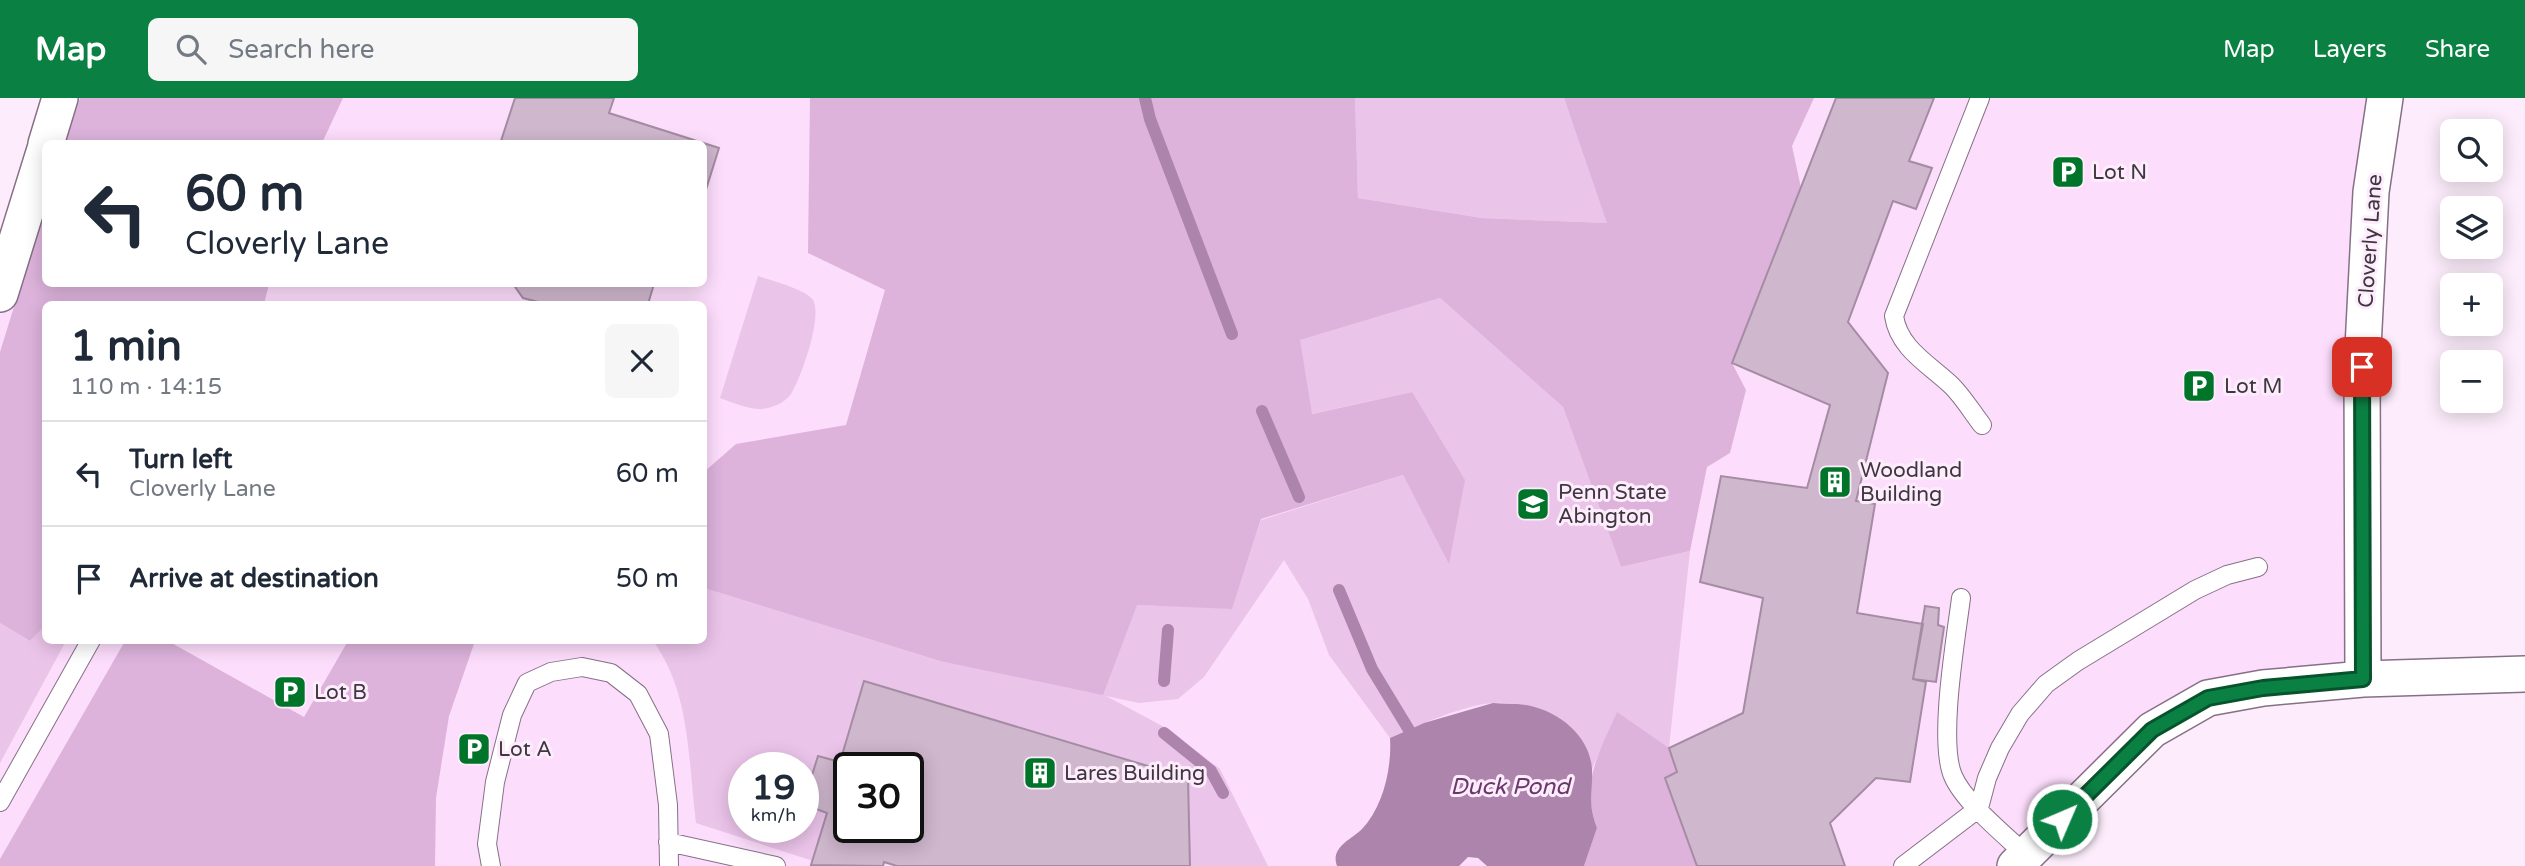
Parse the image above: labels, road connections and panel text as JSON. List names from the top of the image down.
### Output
{
  "streets": {
    "street": ["Cloverly Lane"]
  },
  "water": ["Duck Pond"],
  "places": {
    "parking": [
      "Lot N",
      "Lot M",
      "Lot B",
      "Lot A"
    ],
    "building": ["Woodland Building", "Lares Building"],
    "school or university": ["Penn State Abington"]
  },
  "page": {
    "header": "Map",
    "search": "Search here",
    "nav": ["Map", "Layers", "Share"],
    "map_buttons": ["+", "−"],
    "turn": ["60 m", "Cloverly Lane"],
    "heading": ["1 min", "110 m · 14:15"],
    "list": [
      {
        "name": "Turn left",
        "note": "Cloverly Lane",
        "value": "60 m"
      },
      {
        "name": "Arrive at destination",
        "value": "50 m"
      }
    ],
    "speed": "19 km/h",
    "limit": "30"
  }
}
